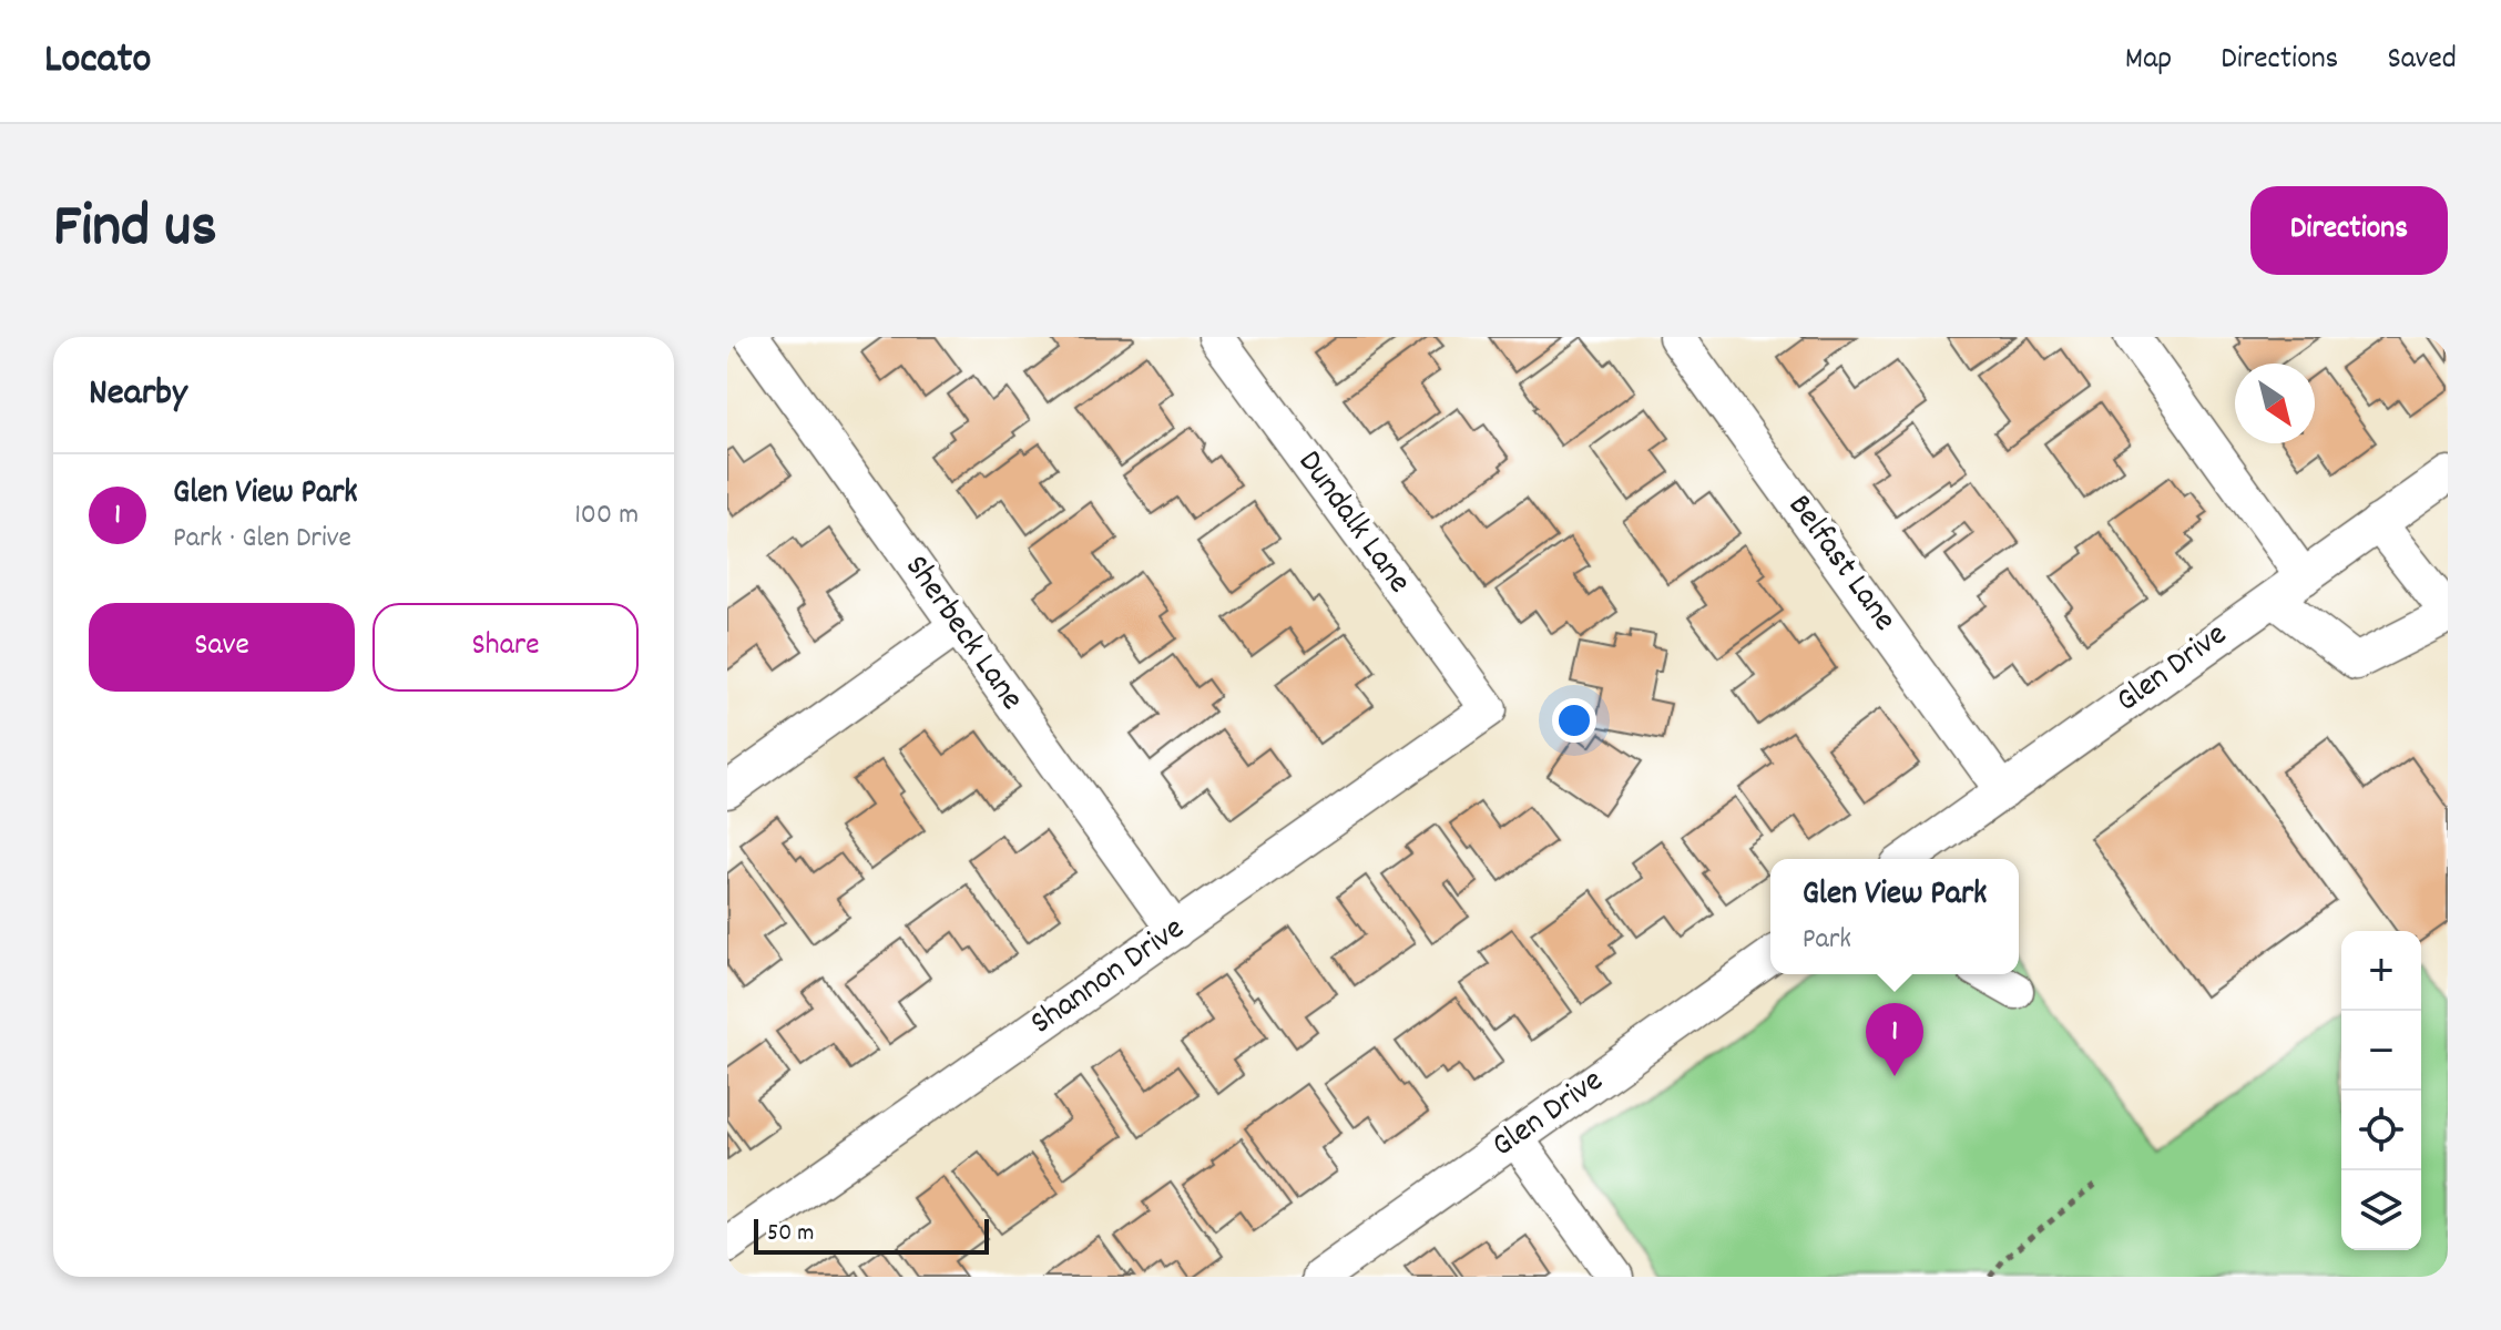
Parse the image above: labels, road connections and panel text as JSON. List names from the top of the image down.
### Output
{
  "streets": {
    "street": [
      "Dundalk Lane",
      "Belfast Lane",
      "Sherbeck Lane",
      "Glen Drive",
      "Shannon Drive"
    ]
  },
  "crossings": [
    ["Dundalk Lane", "Shannon Drive"],
    ["Belfast Lane", "Glen Drive"],
    ["Sherbeck Lane", "Shannon Drive"]
  ],
  "scale_bar": "50 m",
  "north": "bottom right",
  "page": {
    "header": "Locato",
    "nav": ["Map", "Directions", "Saved"],
    "title": "Find us",
    "buttons": [
      "Directions",
      ["Save", "Share"]
    ],
    "heading": "Nearby",
    "list": [
      {
        "mark": "1",
        "name": "Glen View Park",
        "note": "Park · Glen Drive",
        "value": "100 m"
      }
    ],
    "popup": ["Glen View Park", "Park"],
    "map_buttons": ["+", "−"],
    "pins": "1",
    "scale": "50 m"
  }
}
